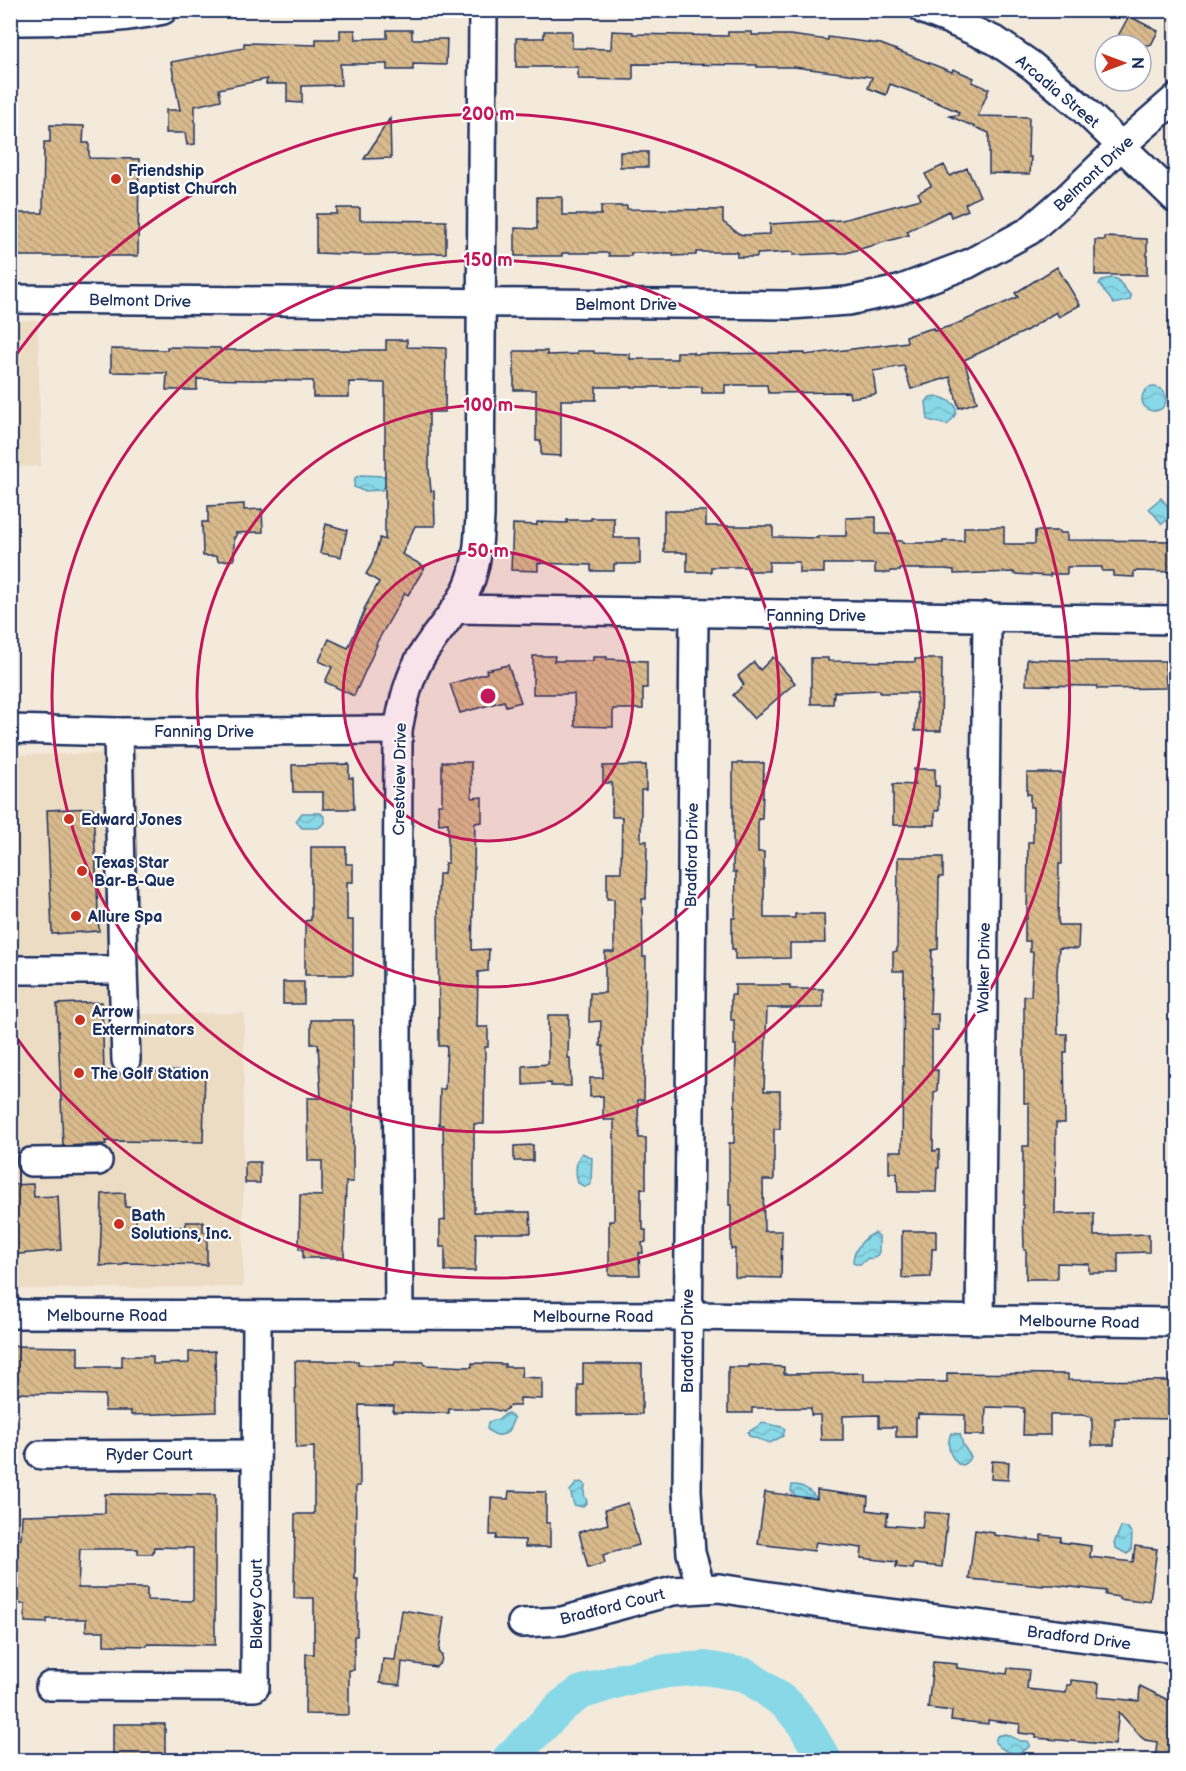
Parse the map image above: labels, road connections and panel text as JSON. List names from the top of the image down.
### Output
{
  "streets": {
    "street": [
      "Arcadia Street",
      "Belmont Drive",
      "Fanning Drive",
      "Crestview Drive",
      "Bradford Drive",
      "Walker Drive",
      "Melbourne Road",
      "Ryder Court",
      "Blakey Court",
      "Bradford Court"
    ]
  },
  "crossings": [
    ["Arcadia Street", "Belmont Drive"],
    ["Belmont Drive", "Crestview Drive"],
    ["Fanning Drive", "Crestview Drive"],
    ["Fanning Drive", "Bradford Drive"],
    ["Fanning Drive", "Walker Drive"],
    ["Crestview Drive", "Melbourne Road"],
    ["Bradford Drive", "Melbourne Road"],
    ["Bradford Drive", "Bradford Court"],
    ["Walker Drive", "Melbourne Road"],
    ["Melbourne Road", "Blakey Court"],
    ["Ryder Court", "Blakey Court"]
  ],
  "places": [
    "Friendship Baptist Church",
    "Edward Jones",
    "Texas Star Bar-B-Que",
    "Allure Spa",
    "Arrow Exterminators",
    "The Golf Station",
    "Bath Solutions, Inc."
  ],
  "north": "right",
  "rings": [
    "200 m",
    "150 m",
    "100 m",
    "50 m"
  ]
}
